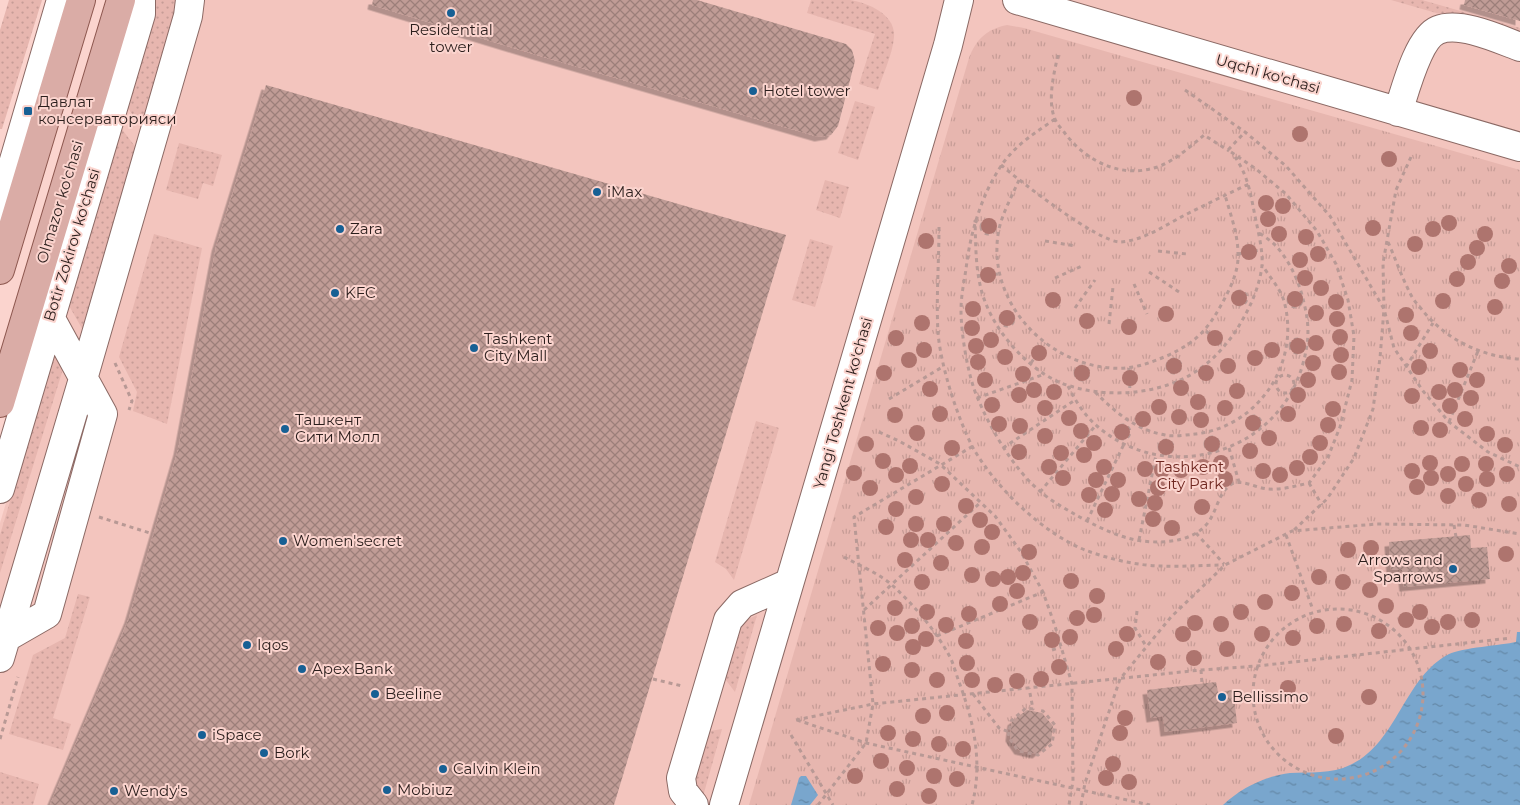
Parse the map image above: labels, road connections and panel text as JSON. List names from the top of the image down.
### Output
{
  "streets": {
    "main road": ["Olmazor ko'chasi"],
    "street": ["Uqchi ko'chasi", "Botir Zokirov ko'chasi", "Yangi Toshkent ko'chasi"]
  },
  "parks": ["Tashkent City Park"],
  "places": {
    "other": [
      "Residential tower",
      "Hotel tower",
      "iMax",
      "Zara",
      "KFC",
      "Tashkent City Mall",
      "Ташкент Сити Молл",
      "Women'secret",
      "Arrows and Sparrows",
      "Iqos",
      "Apex Bank",
      "Beeline",
      "Bellissimo",
      "iSpace",
      "Bork",
      "Calvin Klein",
      "Mobiuz",
      "Wendy's"
    ],
    "transit": ["Давлат консерваторияси"]
  }
}
